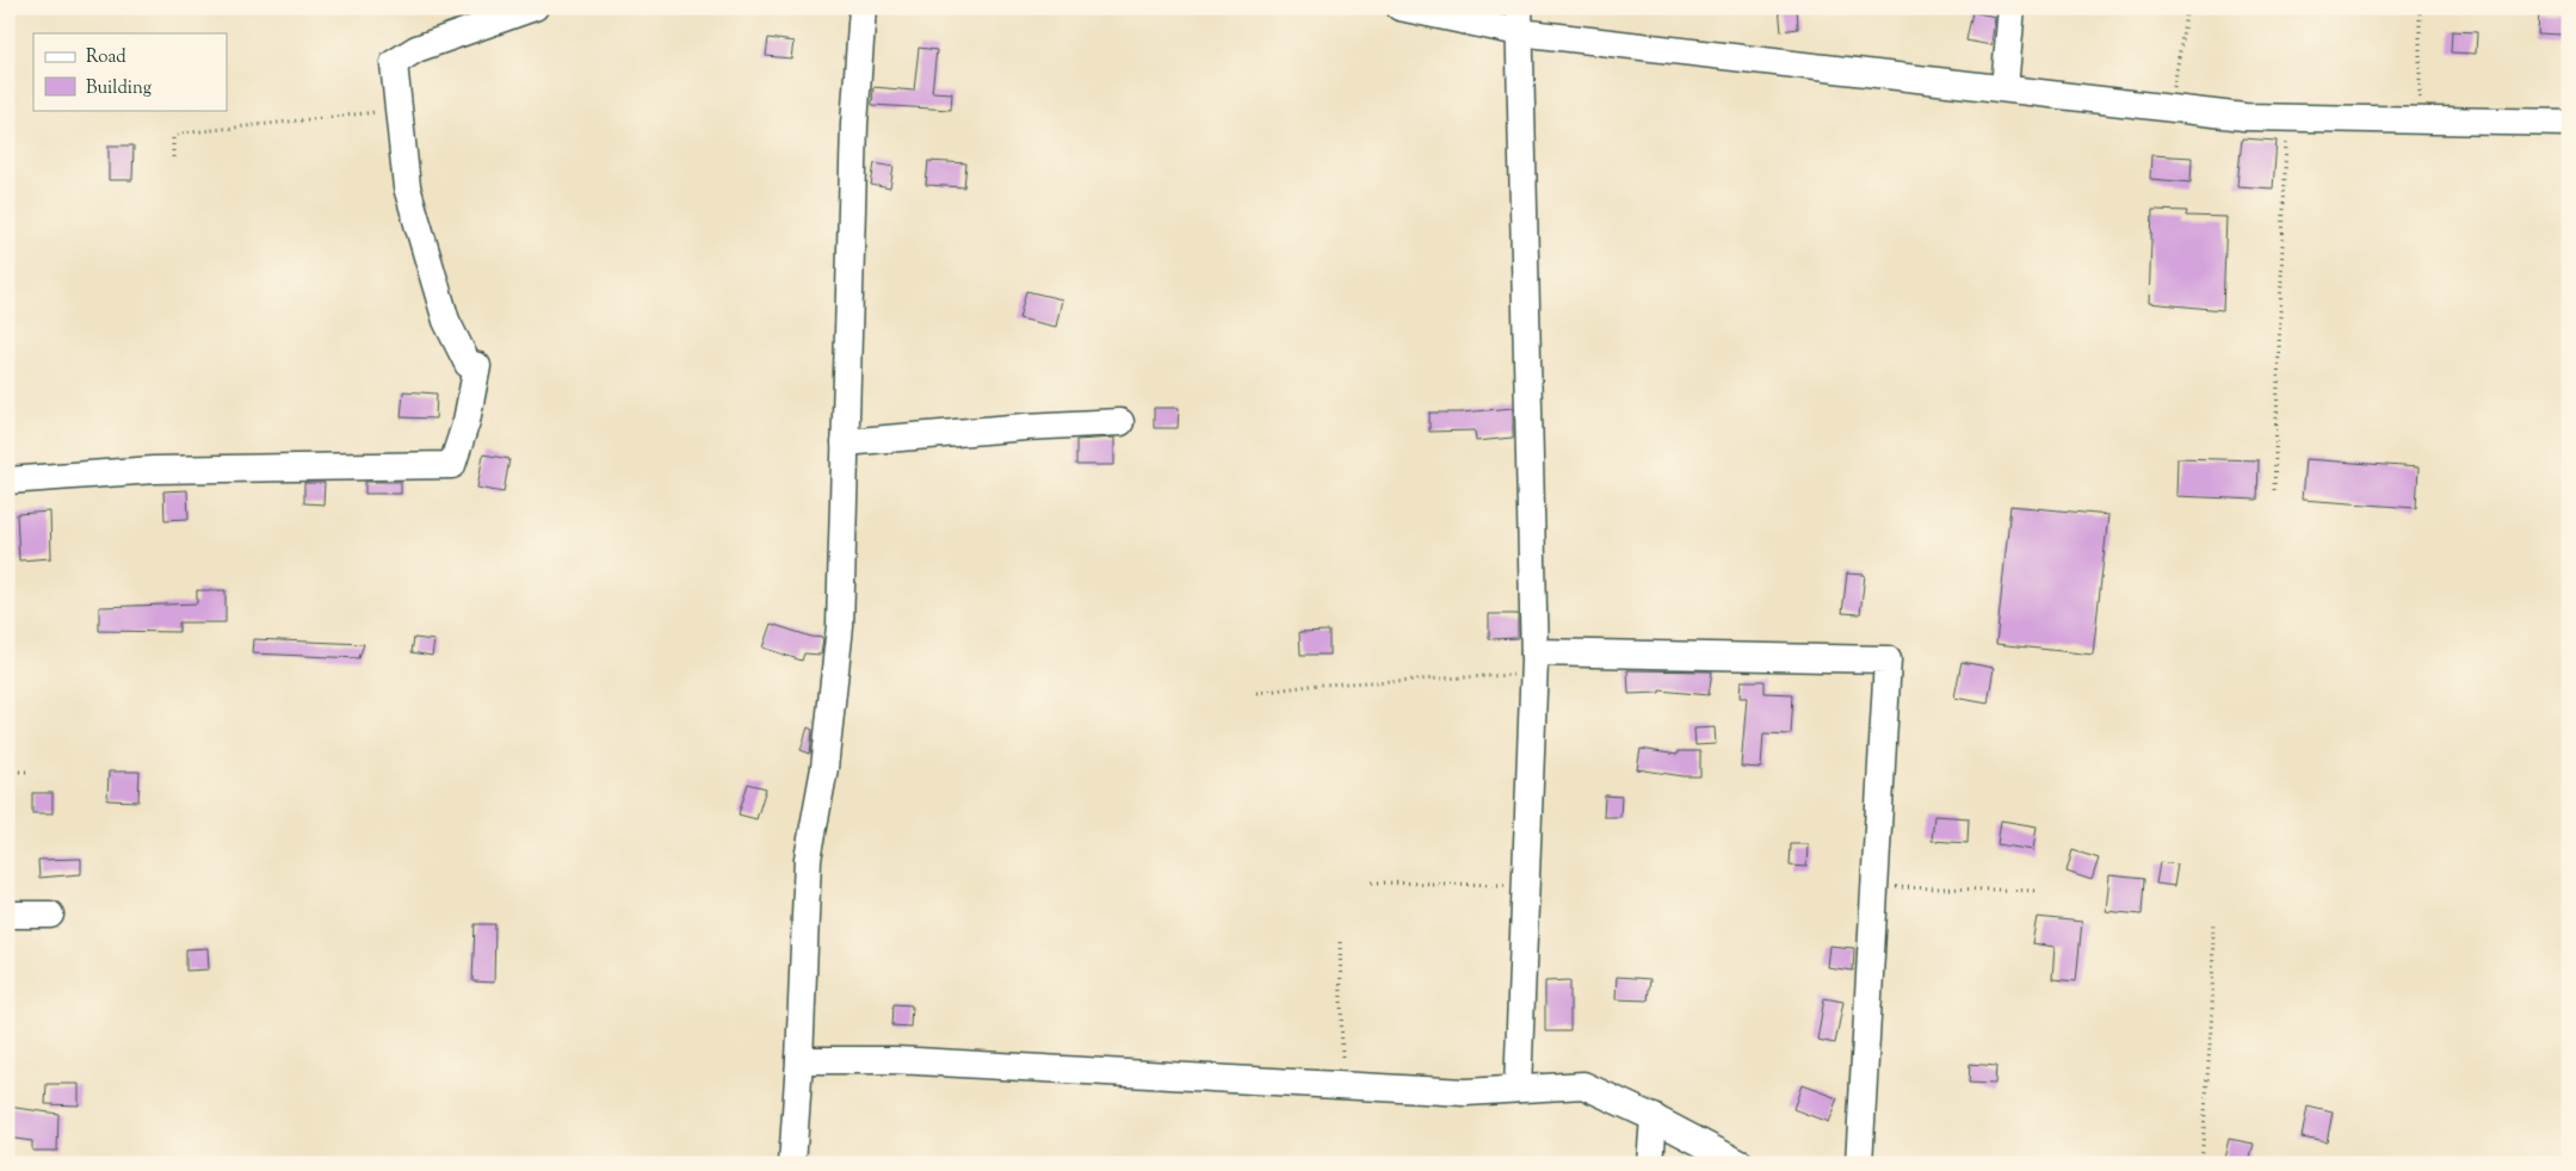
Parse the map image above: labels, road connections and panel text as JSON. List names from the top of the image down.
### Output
{
  "legend": ["Road", "Building"]
}
